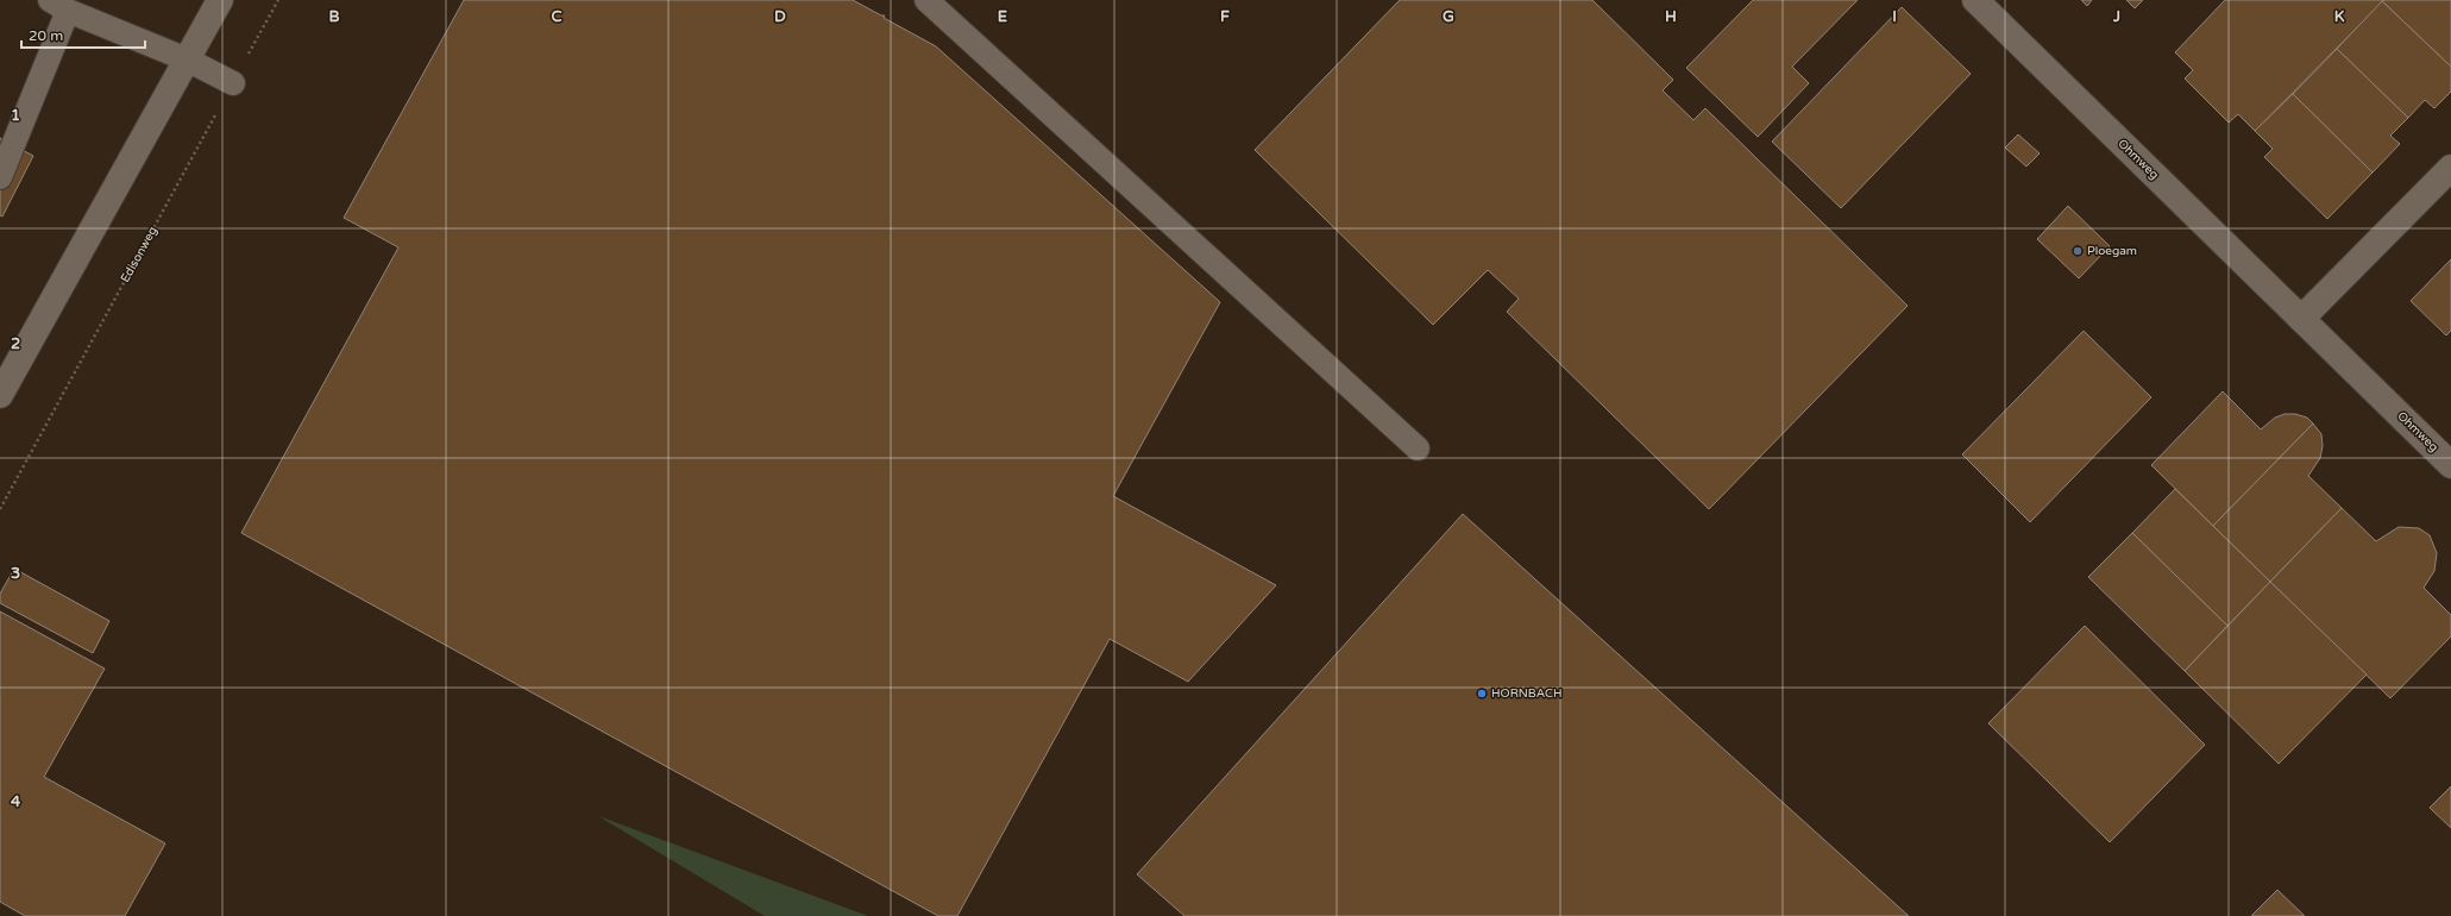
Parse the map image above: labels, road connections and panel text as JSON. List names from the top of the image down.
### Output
{
  "streets": {
    "street": ["Ohmweg"],
    "path": ["Edisonweg"]
  },
  "places": ["Ploegam", "HORNBACH"],
  "scale_bar": "20 m",
  "grid": {
    "columns": [
      "B",
      "C",
      "D",
      "E",
      "F",
      "G",
      "H",
      "I",
      "J",
      "K"
    ],
    "rows": [
      "1",
      "2",
      "3",
      "4"
    ]
  }
}
